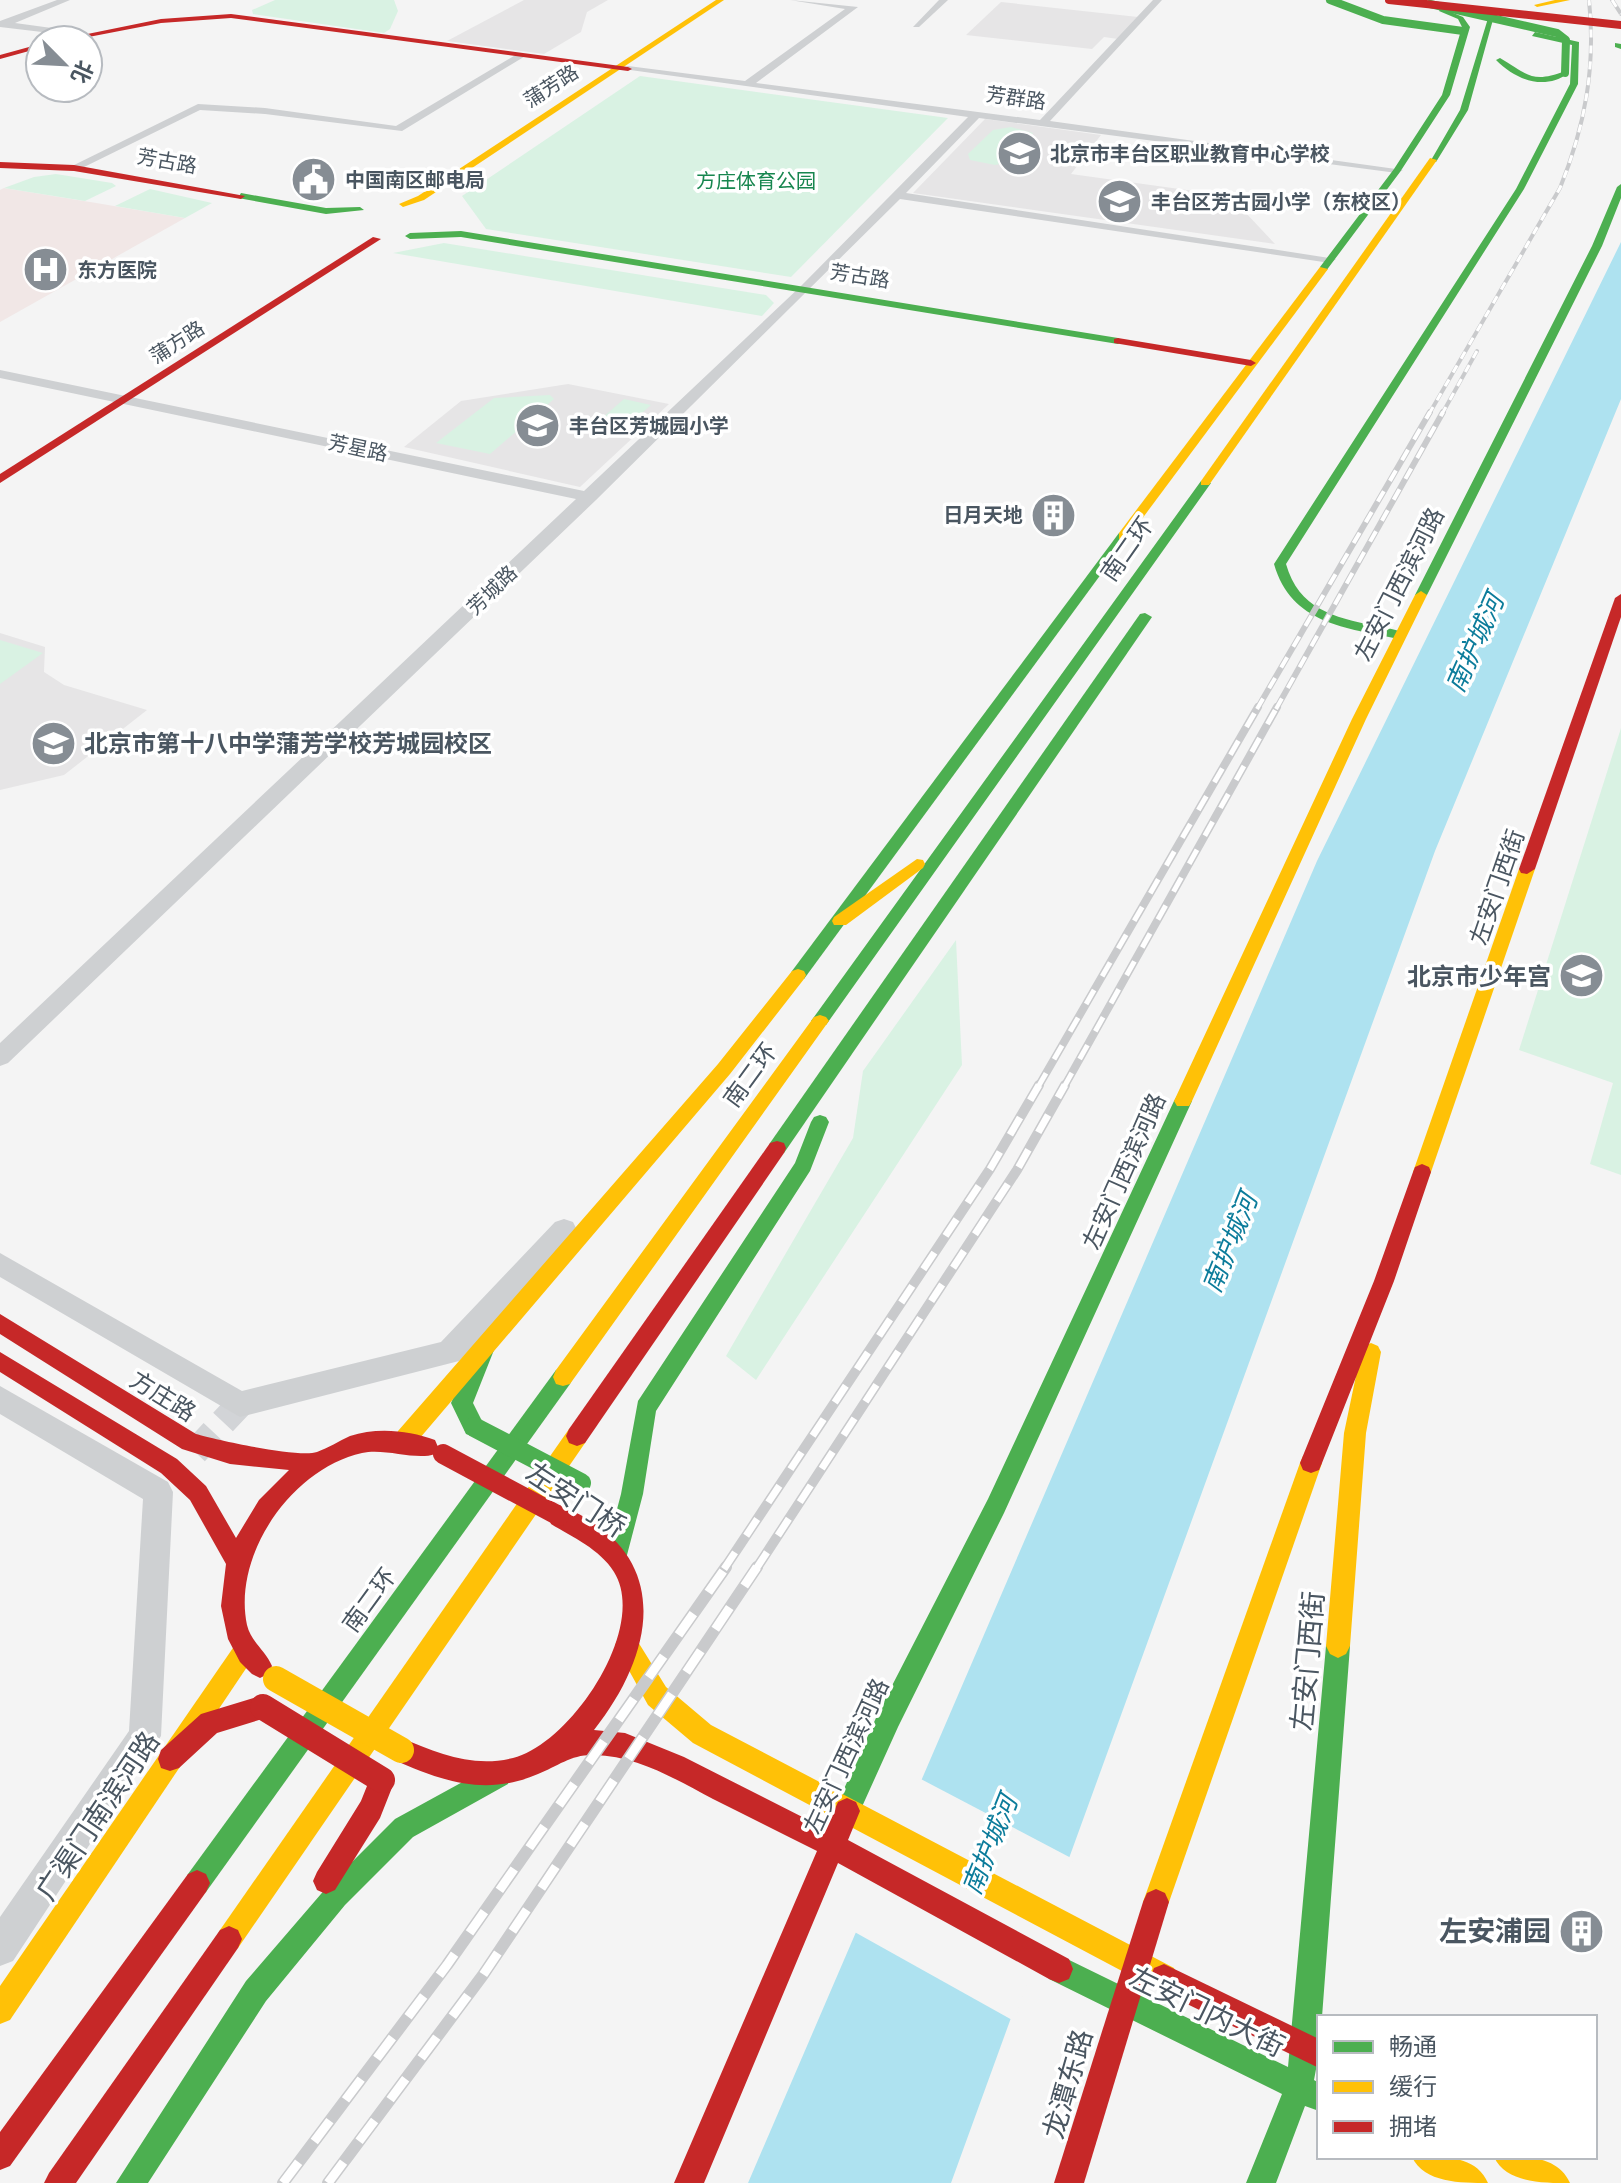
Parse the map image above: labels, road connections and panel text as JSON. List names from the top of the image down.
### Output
{
  "streets": {
    "main road": [
      "蒲芳路",
      "芳群路",
      "芳古路",
      "蒲方路",
      "南二环",
      "左安门西滨河路",
      "左安门西街",
      "方庄路",
      "左安门桥",
      "广渠门南滨河路",
      "左安门内大街",
      "龙潭东路"
    ],
    "street": ["芳星路", "芳城路"]
  },
  "crossings": [
    ["蒲芳路", "芳群路"],
    ["芳群路", "芳城路"],
    ["芳古路", "芳城路"],
    ["蒲方路", "芳星路"],
    ["芳星路", "芳城路"],
    ["左安门西滨河路", "左安门内大街"],
    ["左安门西街", "左安门内大街"],
    ["左安门西街", "龙潭东路"],
    ["左安门桥", "广渠门南滨河路"],
    ["左安门内大街", "龙潭东路"]
  ],
  "water": ["南护城河"],
  "parks": ["方庄体育公园"],
  "places": {
    "school or university": [
      "北京市丰台区职业教育中心学校",
      "丰台区芳古园小学（东校区）",
      "丰台区芳城园小学",
      "北京市第十八中学蒲芳学校芳城园校区",
      "北京市少年宫"
    ],
    "public building": ["中国南区邮电局"],
    "hospital": ["东方医院"],
    "building": ["日月天地", "左安浦园"]
  },
  "legend": ["畅通", "缓行", "拥堵"],
  "north": "bottom right"
}
